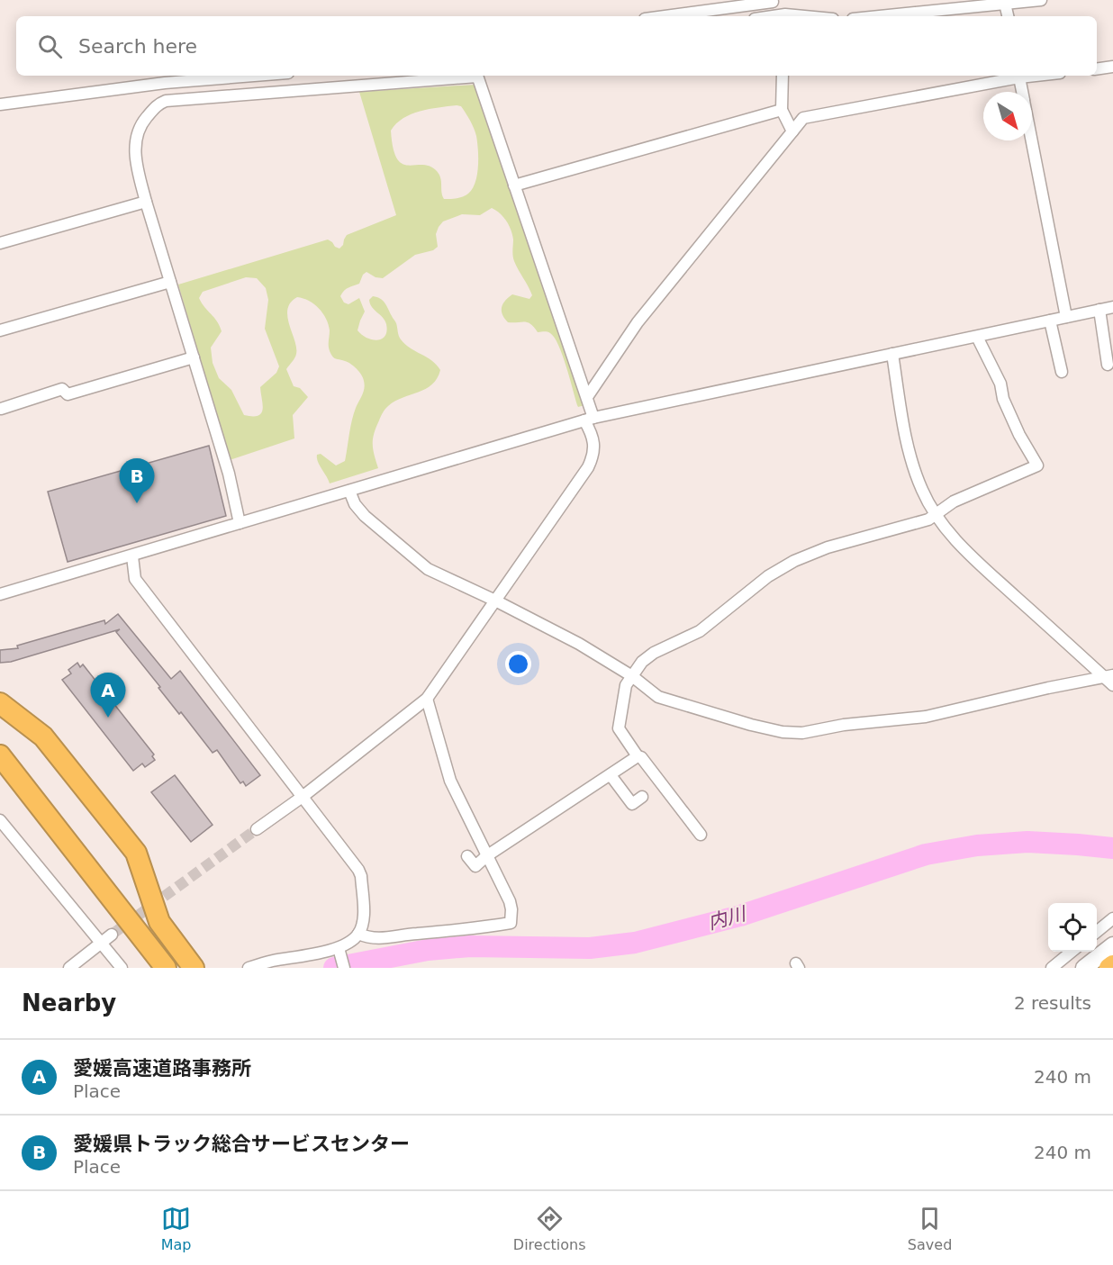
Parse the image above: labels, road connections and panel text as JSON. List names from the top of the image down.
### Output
{
  "water": ["内川"],
  "north": "bottom right",
  "page": {
    "search": "Search here",
    "pins": ["B", "A"],
    "heading": ["Nearby", "2 results"],
    "list": [
      {
        "mark": "A",
        "name": "愛媛高速道路事務所",
        "note": "Place",
        "value": "240 m"
      },
      {
        "mark": "B",
        "name": "愛媛県トラック総合サービスセンター",
        "note": "Place",
        "value": "240 m"
      }
    ],
    "nav": ["Map", "Directions", "Saved"]
  }
}
